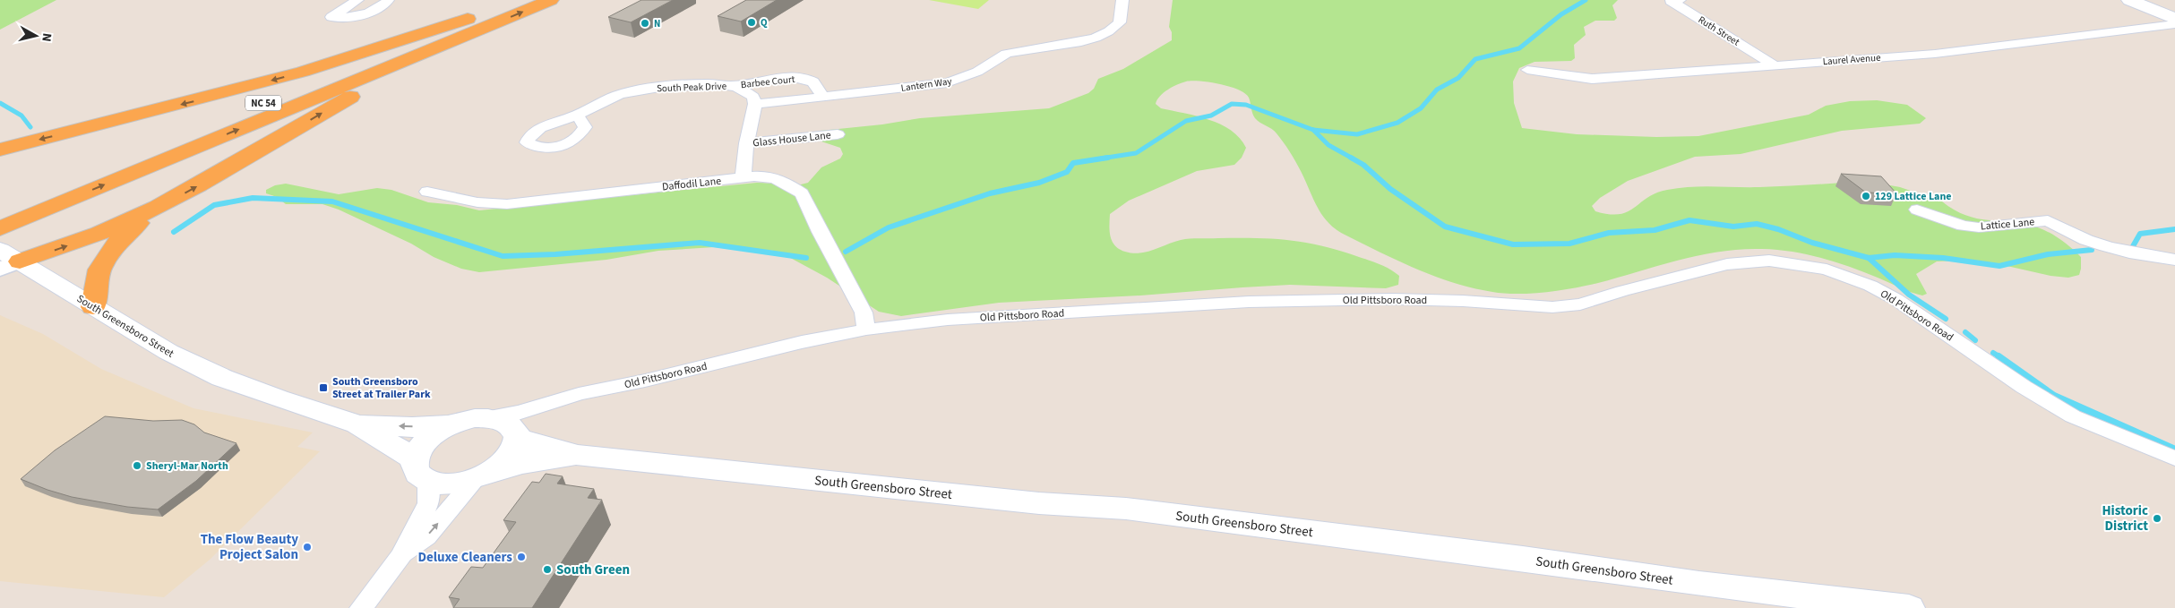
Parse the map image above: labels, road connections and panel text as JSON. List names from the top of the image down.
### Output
{
  "streets": {
    "highway": ["NC 54"],
    "main road": ["South Greensboro Street"],
    "street": [
      "Ruth Street",
      "Laurel Avenue",
      "Barbee Court",
      "Lantern Way",
      "South Peak Drive",
      "Glass House Lane",
      "Daffodil Lane",
      "Lattice Lane",
      "Old Pittsboro Road"
    ]
  },
  "crossings": [
    ["Ruth Street", "Laurel Avenue"],
    ["Barbee Court", "Lantern Way"],
    ["Barbee Court", "South Peak Drive"],
    ["Lantern Way", "South Peak Drive"],
    ["Daffodil Lane", "Old Pittsboro Road"],
    ["Old Pittsboro Road", "South Greensboro Street"]
  ],
  "places": {
    "other": [
      "Q",
      "N",
      "129 Lattice Lane",
      "Sheryl-Mar North",
      "Historic District",
      "The Flow Beauty Project Salon",
      "Deluxe Cleaners",
      "South Green"
    ],
    "transit": ["South Greensboro Street at Trailer Park"]
  },
  "north": "right"
}
